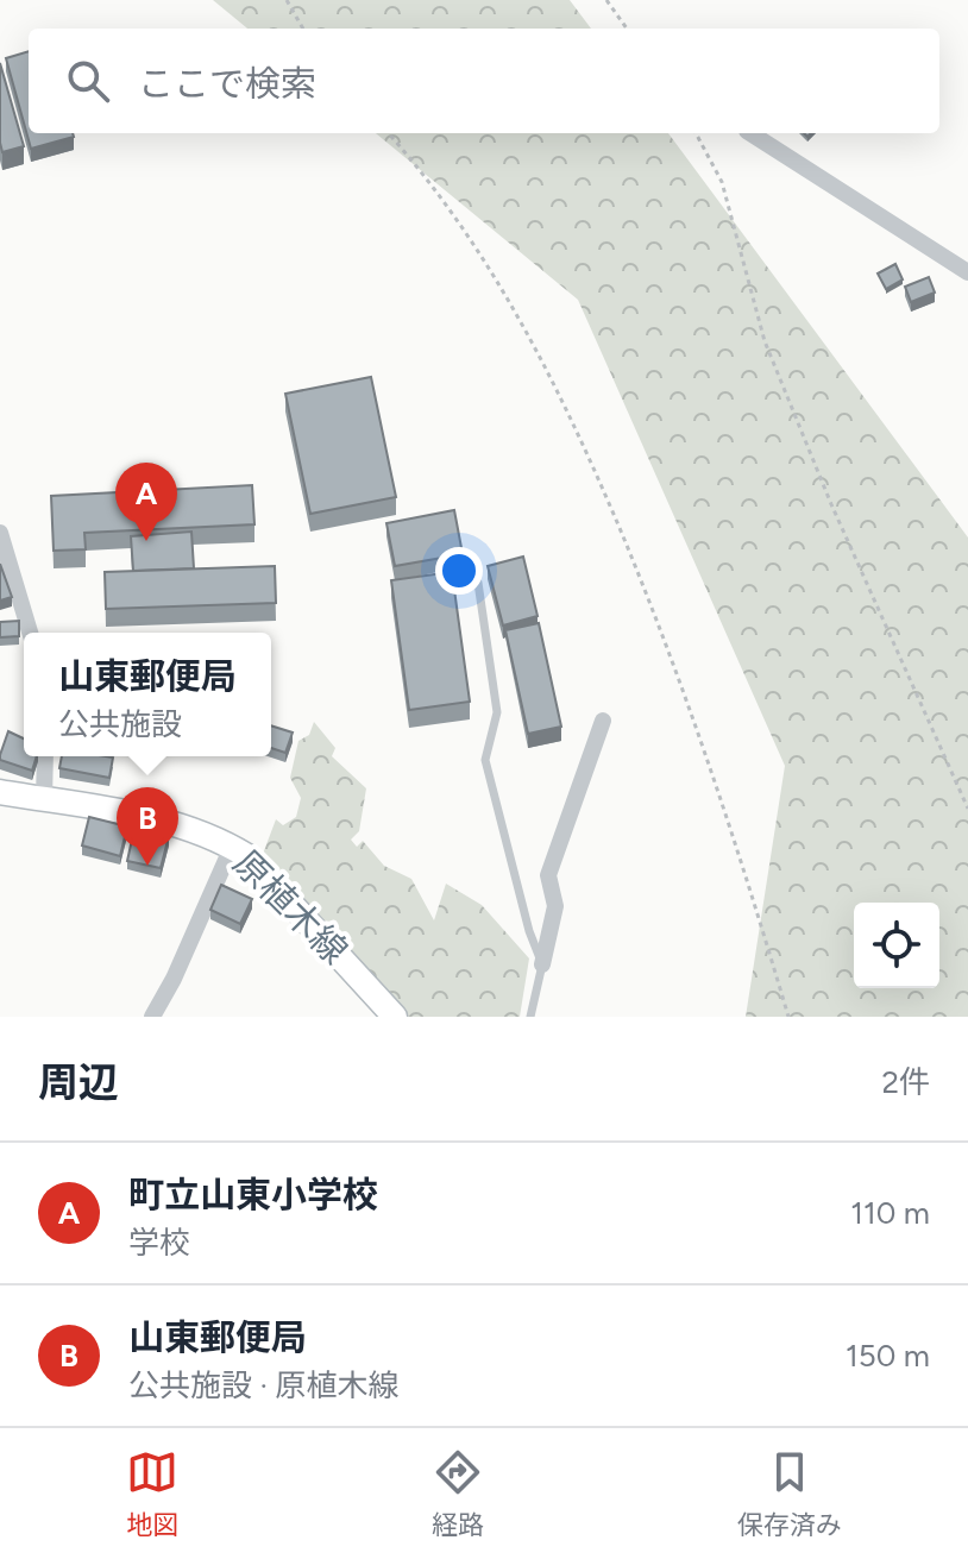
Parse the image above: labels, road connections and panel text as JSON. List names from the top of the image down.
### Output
{
  "streets": {
    "main road": ["原植木線"]
  },
  "page": {
    "search": "ここで検索",
    "pins": ["A", "B"],
    "popup": ["山東郵便局", "公共施設"],
    "heading": ["周辺", "2件"],
    "list": [
      {
        "mark": "A",
        "name": "町立山東小学校",
        "note": "学校",
        "value": "110 m"
      },
      {
        "mark": "B",
        "name": "山東郵便局",
        "note": "公共施設 · 原植木線",
        "value": "150 m"
      }
    ],
    "nav": ["地図", "経路", "保存済み"]
  }
}
